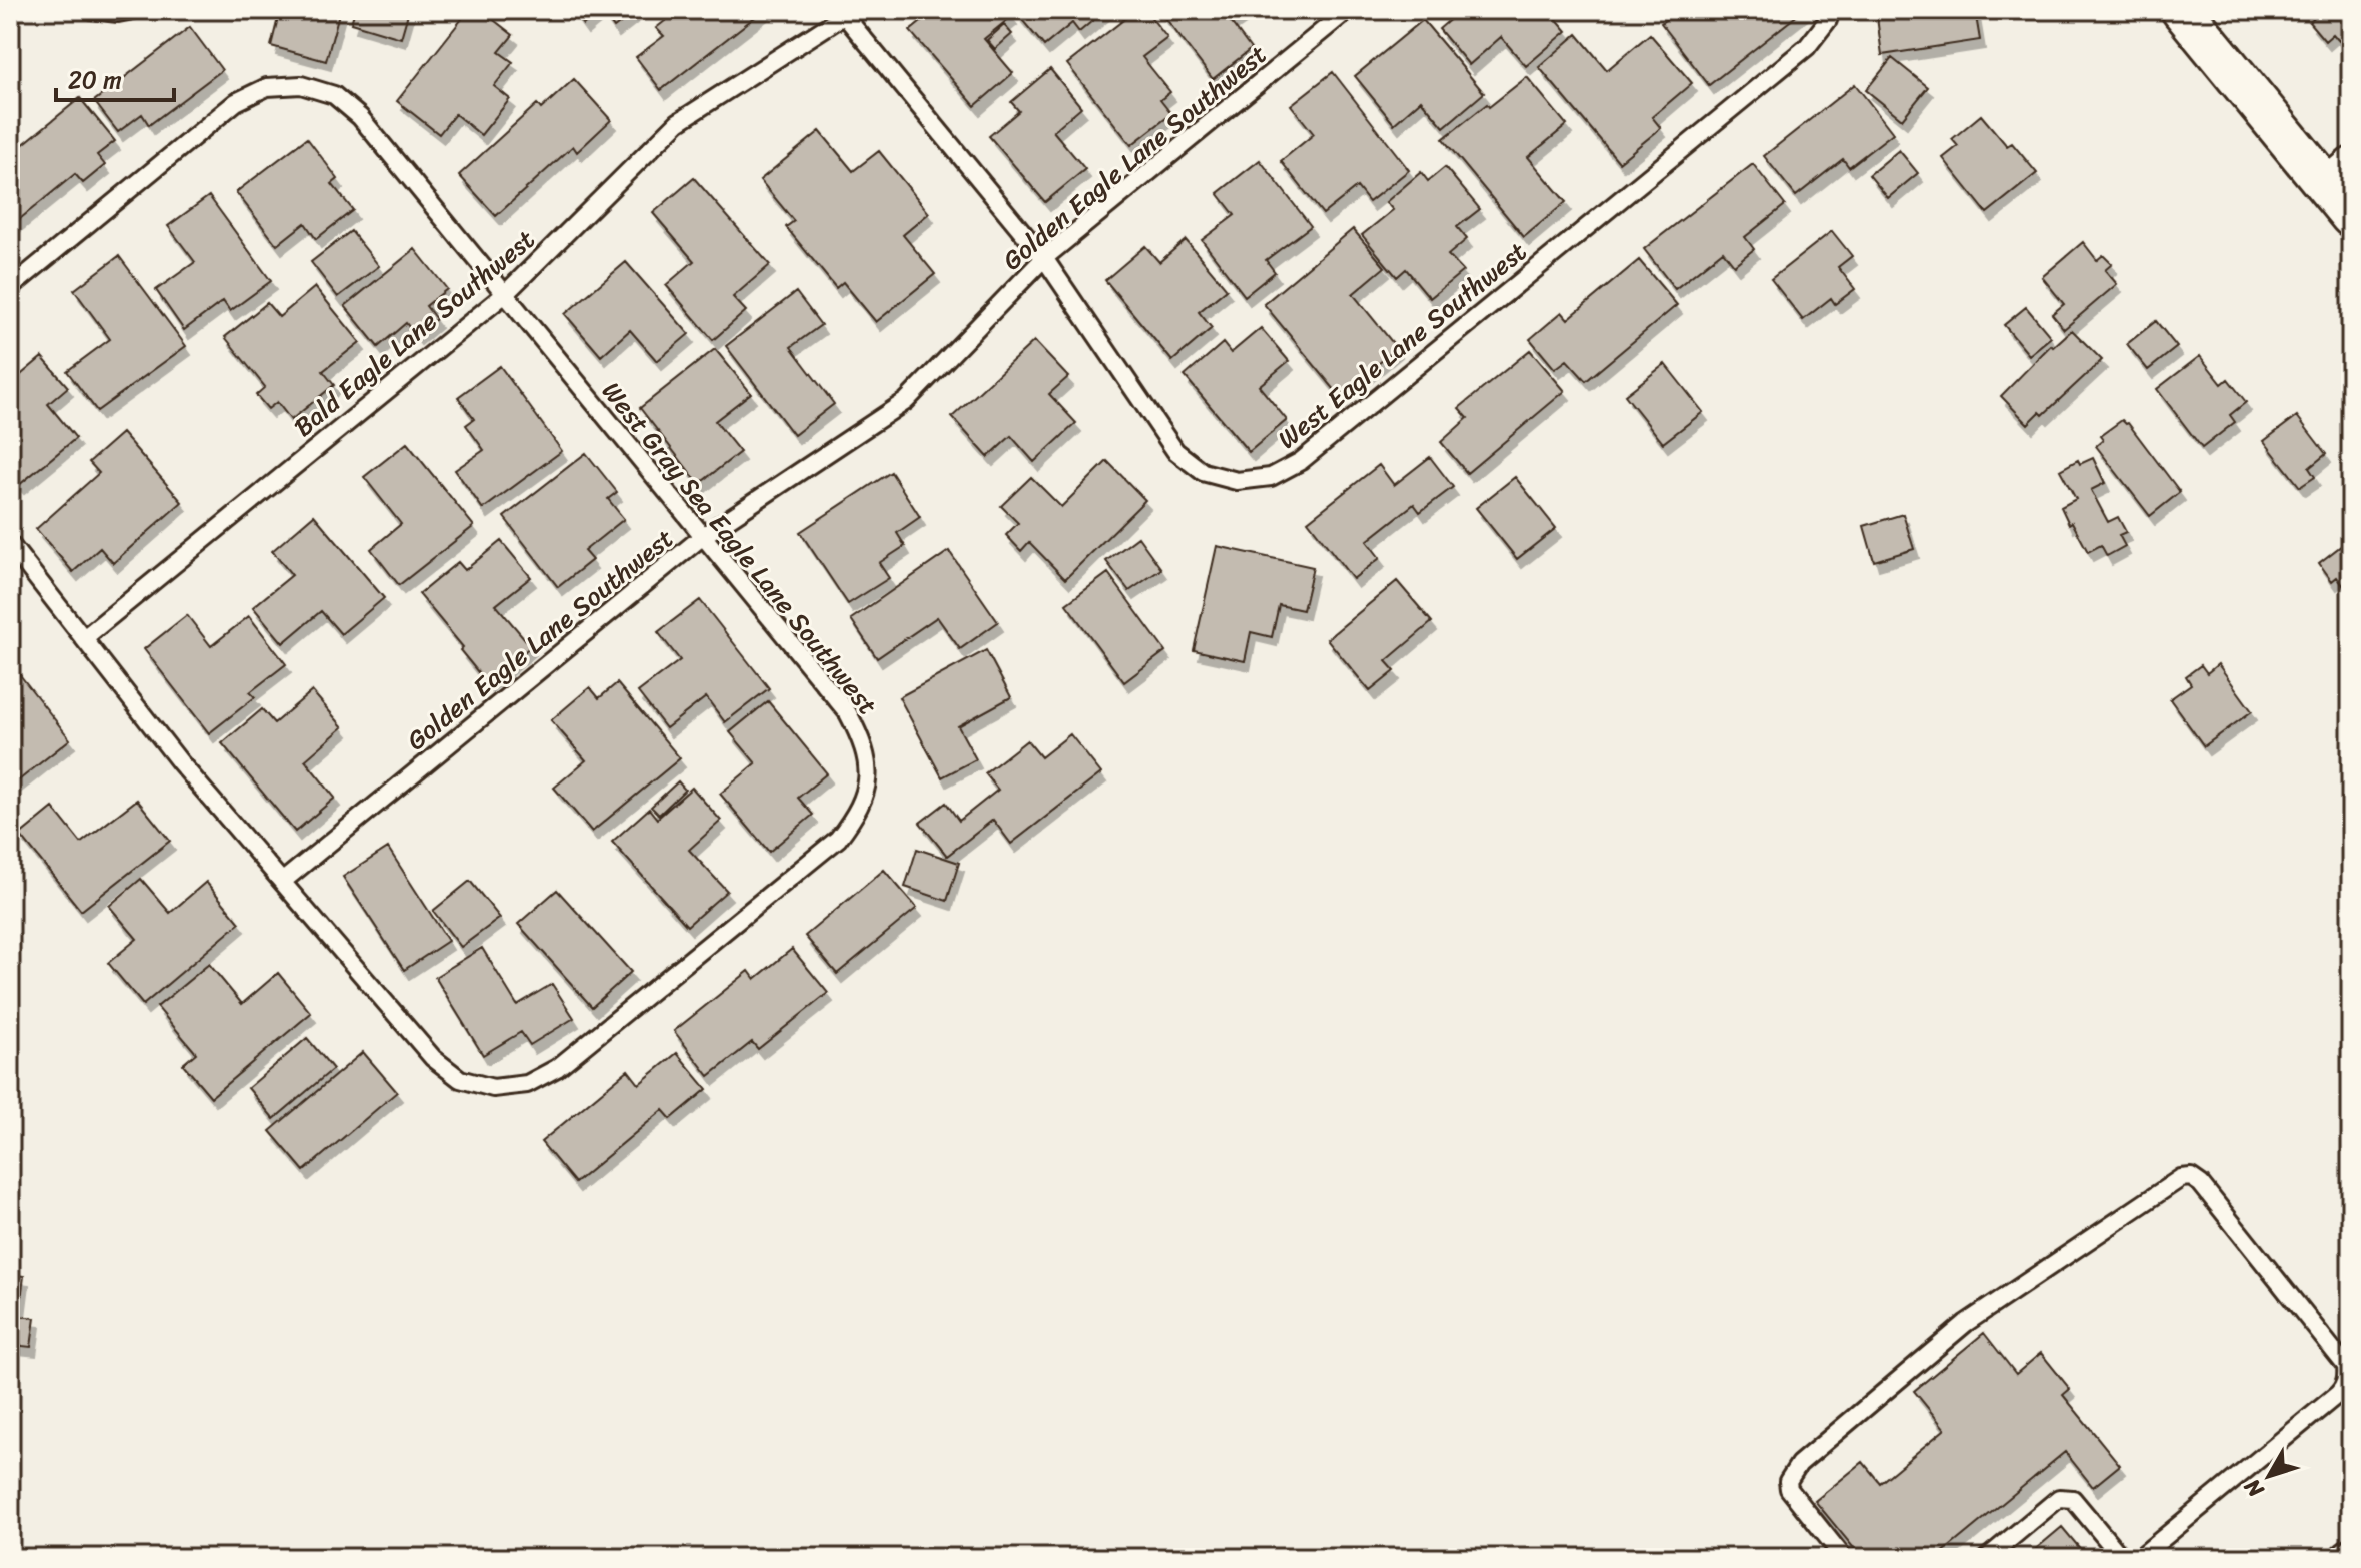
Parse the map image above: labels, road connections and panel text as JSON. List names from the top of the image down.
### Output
{
  "streets": {
    "lane": [
      "Golden Eagle Lane Southwest",
      "Bald Eagle Lane Southwest",
      "West Eagle Lane Southwest",
      "West Gray Sea Eagle Lane Southwest"
    ]
  },
  "crossings": [
    ["Golden Eagle Lane Southwest", "West Eagle Lane Southwest"],
    ["Golden Eagle Lane Southwest", "West Gray Sea Eagle Lane Southwest"],
    ["Bald Eagle Lane Southwest", "West Eagle Lane Southwest"],
    ["Bald Eagle Lane Southwest", "West Gray Sea Eagle Lane Southwest"]
  ],
  "scale_bar": "20 m",
  "north": "bottom left"
}
